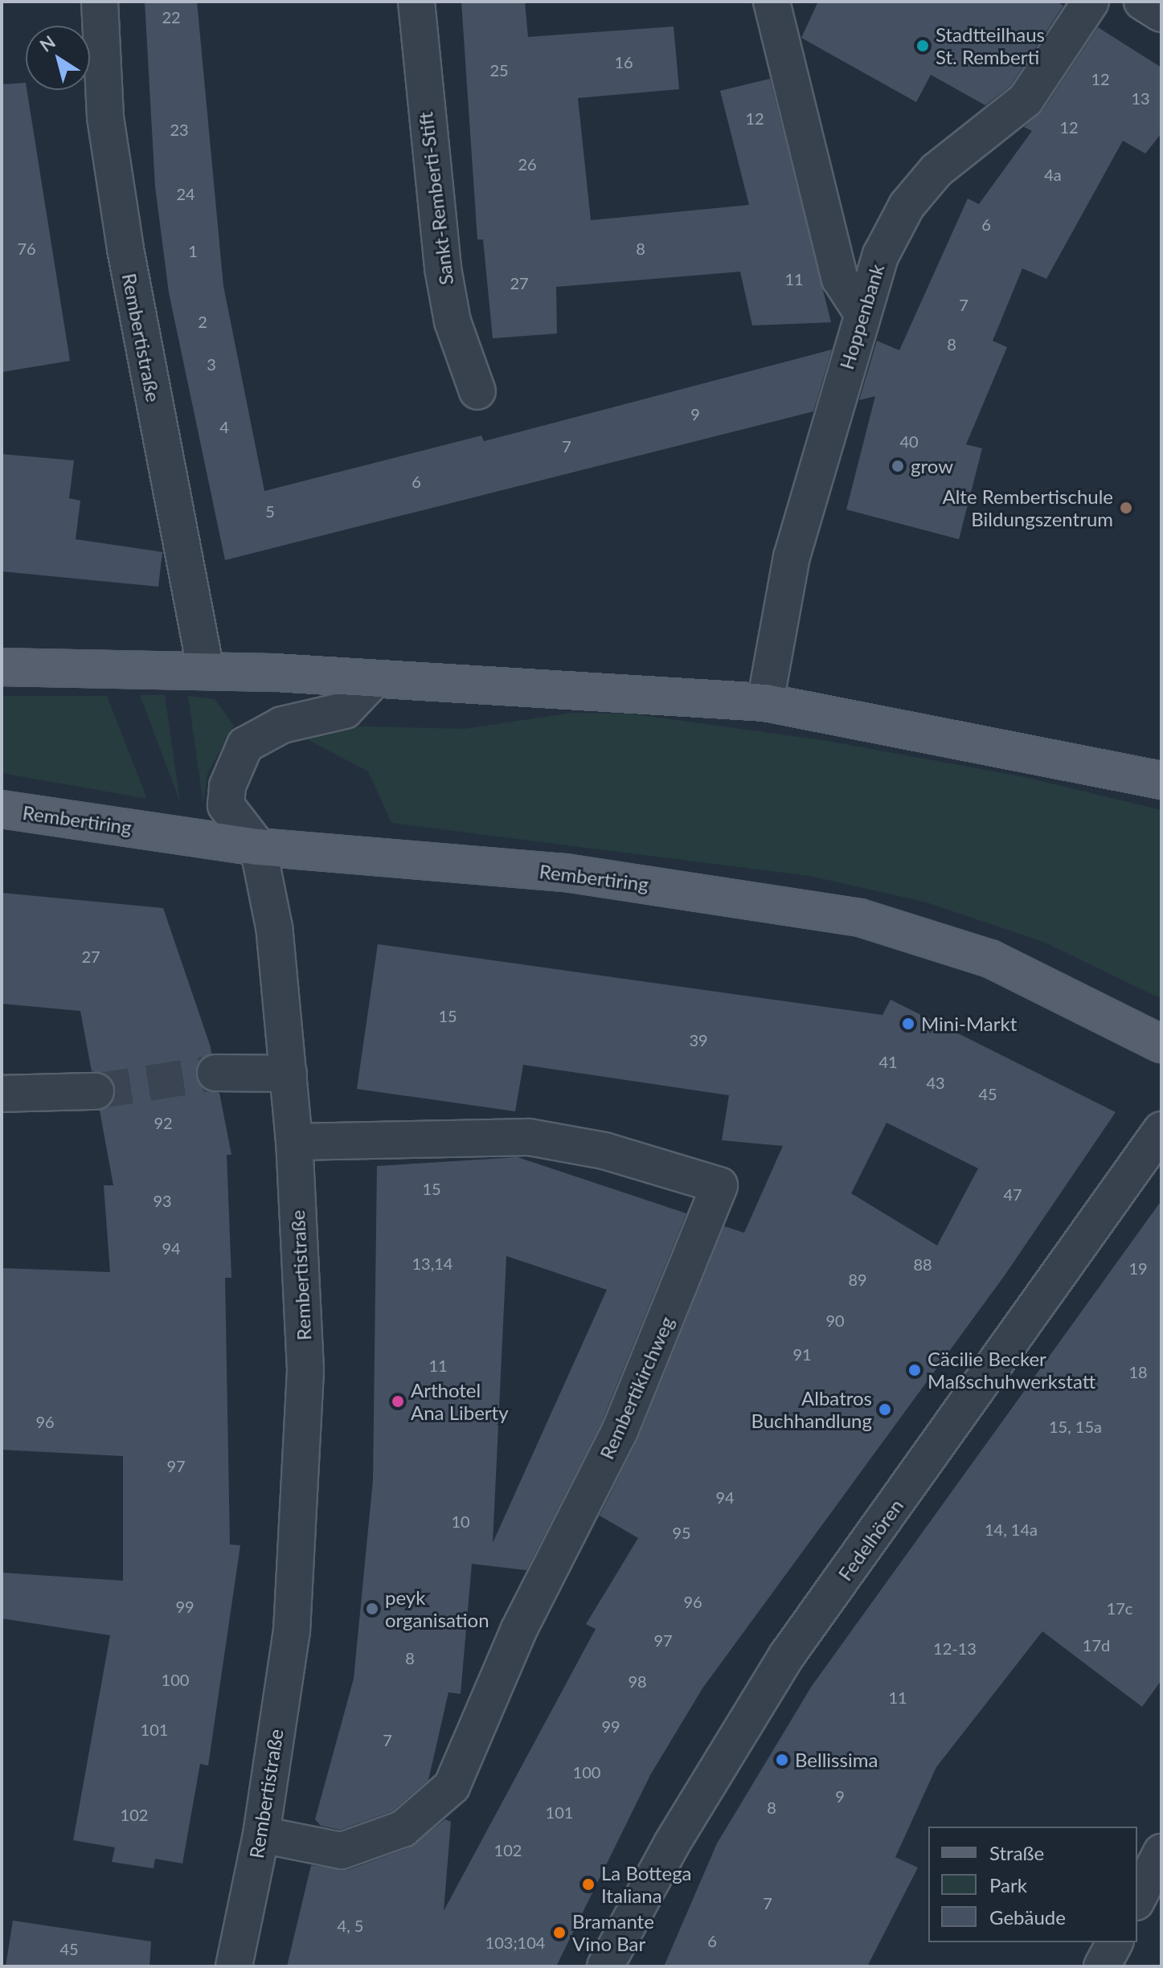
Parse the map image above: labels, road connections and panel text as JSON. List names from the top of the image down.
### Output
{
  "streets": {
    "main road": ["Rembertiring"],
    "street": [
      "Sankt-Remberti-Stift",
      "Hoppenbank",
      "Rembertistraße",
      "Rembertikirchweg",
      "Fedelhören"
    ]
  },
  "crossings": [
    ["Rembertistraße", "Rembertiring"],
    ["Rembertistraße", "Rembertikirchweg"]
  ],
  "places": [
    "Stadtteilhaus St. Remberti",
    "grow",
    "Alte Rembertischule Bildungszentrum",
    "Mini-Markt",
    "Cäcilie Becker Maßschuhwerkstatt",
    "Arthotel Ana Liberty",
    "Albatros Buchhandlung",
    "peyk organisation",
    "Bellissima",
    "La Bottega Italiana",
    "Bramante Vino Bar"
  ],
  "house_numbers": [
    "22",
    "16",
    "25",
    "12",
    "13",
    "12",
    "12",
    "23",
    "26",
    "4a",
    "24",
    "6",
    "76",
    "8",
    "1",
    "11",
    "27",
    "7",
    "2",
    "8",
    "3",
    "9",
    "4",
    "40",
    "7",
    "6",
    "5",
    "27",
    "15",
    "39",
    "41",
    "43",
    "45",
    "92",
    "15",
    "47",
    "93",
    "94",
    "13,14",
    "88",
    "19",
    "89",
    "90",
    "91",
    "11",
    "18",
    "96",
    "15, 15a",
    "97",
    "94",
    "10",
    "14, 14a",
    "95",
    "96",
    "99",
    "17c",
    "97",
    "17d",
    "12-13",
    "8",
    "100",
    "98",
    "11",
    "99",
    "101",
    "7",
    "100",
    "9",
    "8",
    "101",
    "102",
    "102",
    "7",
    "4, 5",
    "6",
    "103;104",
    "45"
  ],
  "legend": ["Straße", "Park", "Gebäude"],
  "north": "top left"
}
